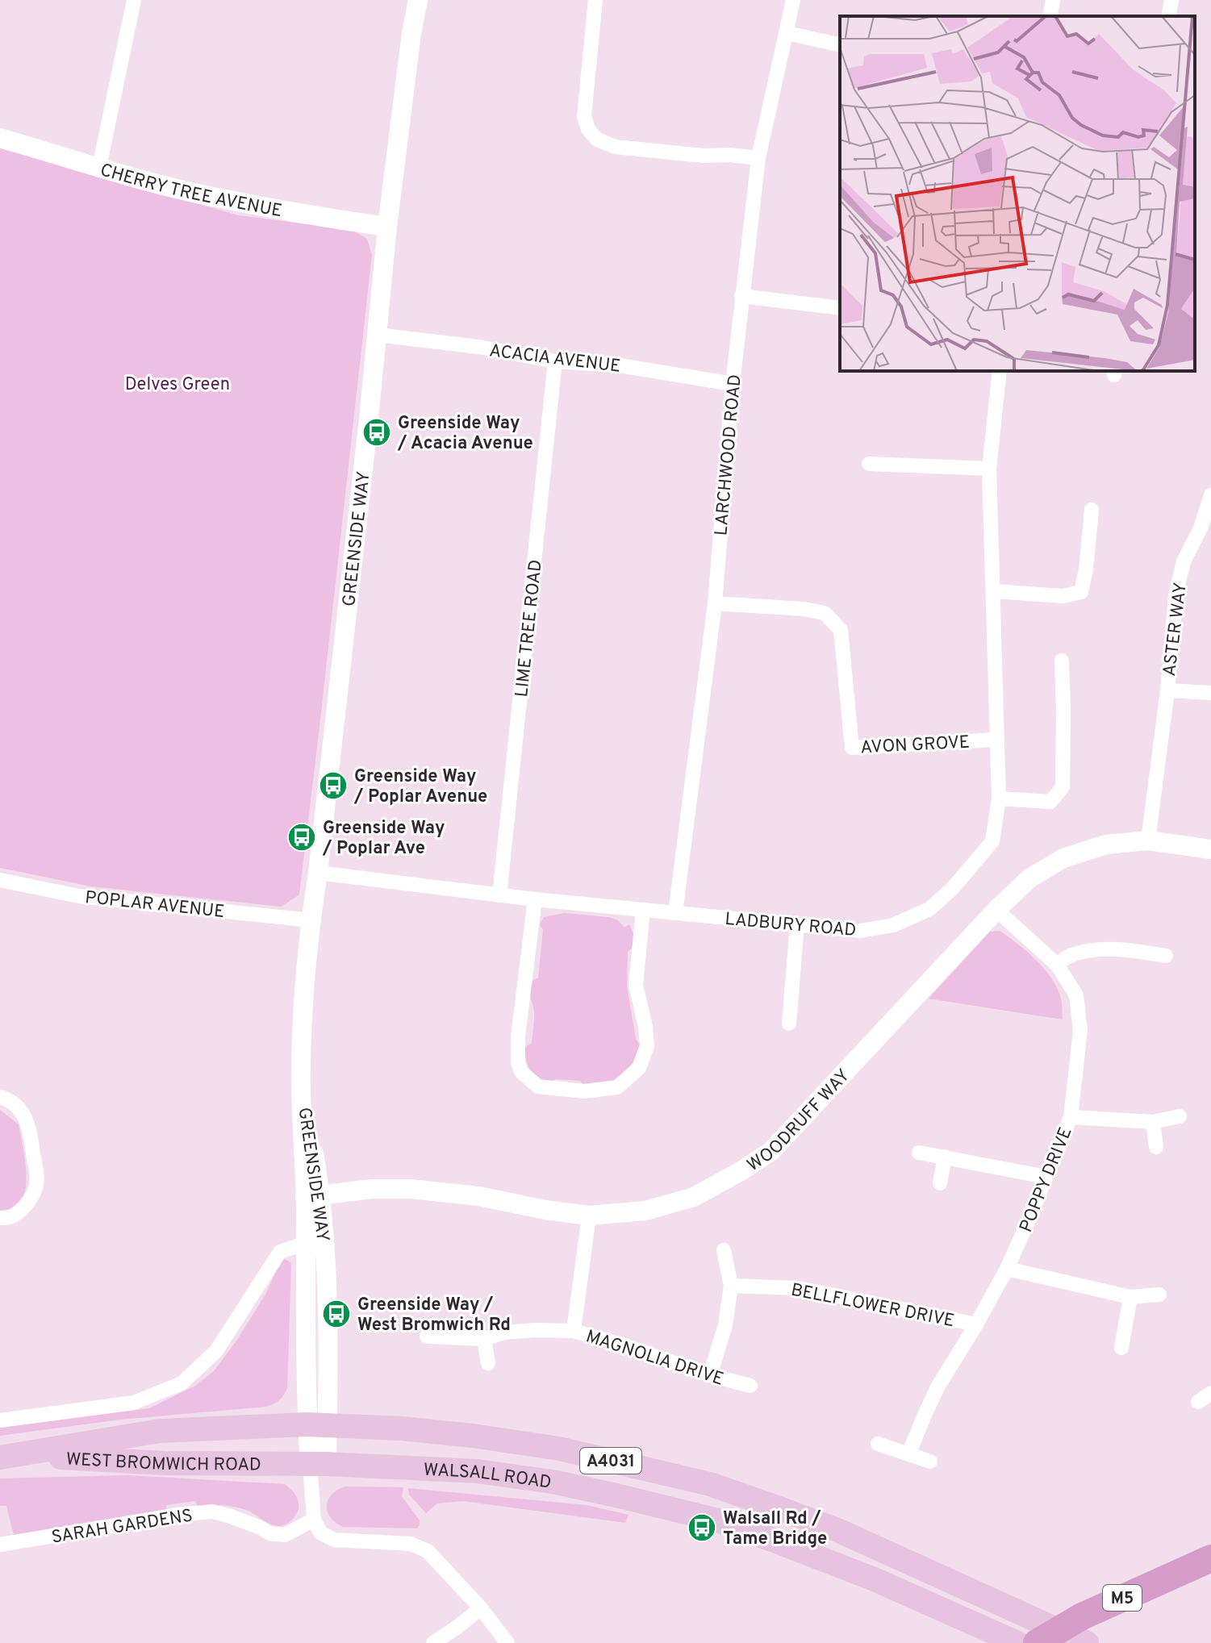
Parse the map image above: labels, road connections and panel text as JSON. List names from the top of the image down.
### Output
{
  "streets": {
    "highway": ["M5"],
    "main road": ["WEST BROMWICH ROAD", "A4031", "WALSALL ROAD"],
    "street": [
      "CHERRY TREE AVENUE",
      "ACACIA AVENUE",
      "LARCHWOOD ROAD",
      "GREENSIDE WAY",
      "LIME TREE ROAD",
      "ASTER WAY",
      "AVON GROVE",
      "POPLAR AVENUE",
      "LADBURY ROAD",
      "WOODRUFF WAY",
      "POPPY DRIVE",
      "BELLFLOWER DRIVE",
      "MAGNOLIA DRIVE",
      "SARAH GARDENS"
    ]
  },
  "crossings": [
    ["CHERRY TREE AVENUE", "GREENSIDE WAY"],
    ["ACACIA AVENUE", "LARCHWOOD ROAD"],
    ["ACACIA AVENUE", "GREENSIDE WAY"],
    ["ACACIA AVENUE", "LIME TREE ROAD"],
    ["LARCHWOOD ROAD", "AVON GROVE"],
    ["LARCHWOOD ROAD", "LADBURY ROAD"],
    ["GREENSIDE WAY", "POPLAR AVENUE"],
    ["GREENSIDE WAY", "LADBURY ROAD"],
    ["GREENSIDE WAY", "WOODRUFF WAY"],
    ["GREENSIDE WAY", "WEST BROMWICH ROAD"],
    ["GREENSIDE WAY", "WALSALL ROAD"],
    ["LIME TREE ROAD", "LADBURY ROAD"],
    ["ASTER WAY", "WOODRUFF WAY"],
    ["AVON GROVE", "LADBURY ROAD"],
    ["WOODRUFF WAY", "POPPY DRIVE"],
    ["POPPY DRIVE", "BELLFLOWER DRIVE"],
    ["WEST BROMWICH ROAD", "WALSALL ROAD"]
  ],
  "parks": ["Delves Green"],
  "places": {
    "bus stop": [
      "Greenside Way / Acacia Avenue",
      "Greenside Way / Poplar Avenue",
      "Greenside Way / Poplar Ave",
      "Greenside Way / West Bromwich Rd",
      "Walsall Rd / Tame Bridge"
    ]
  }
}
